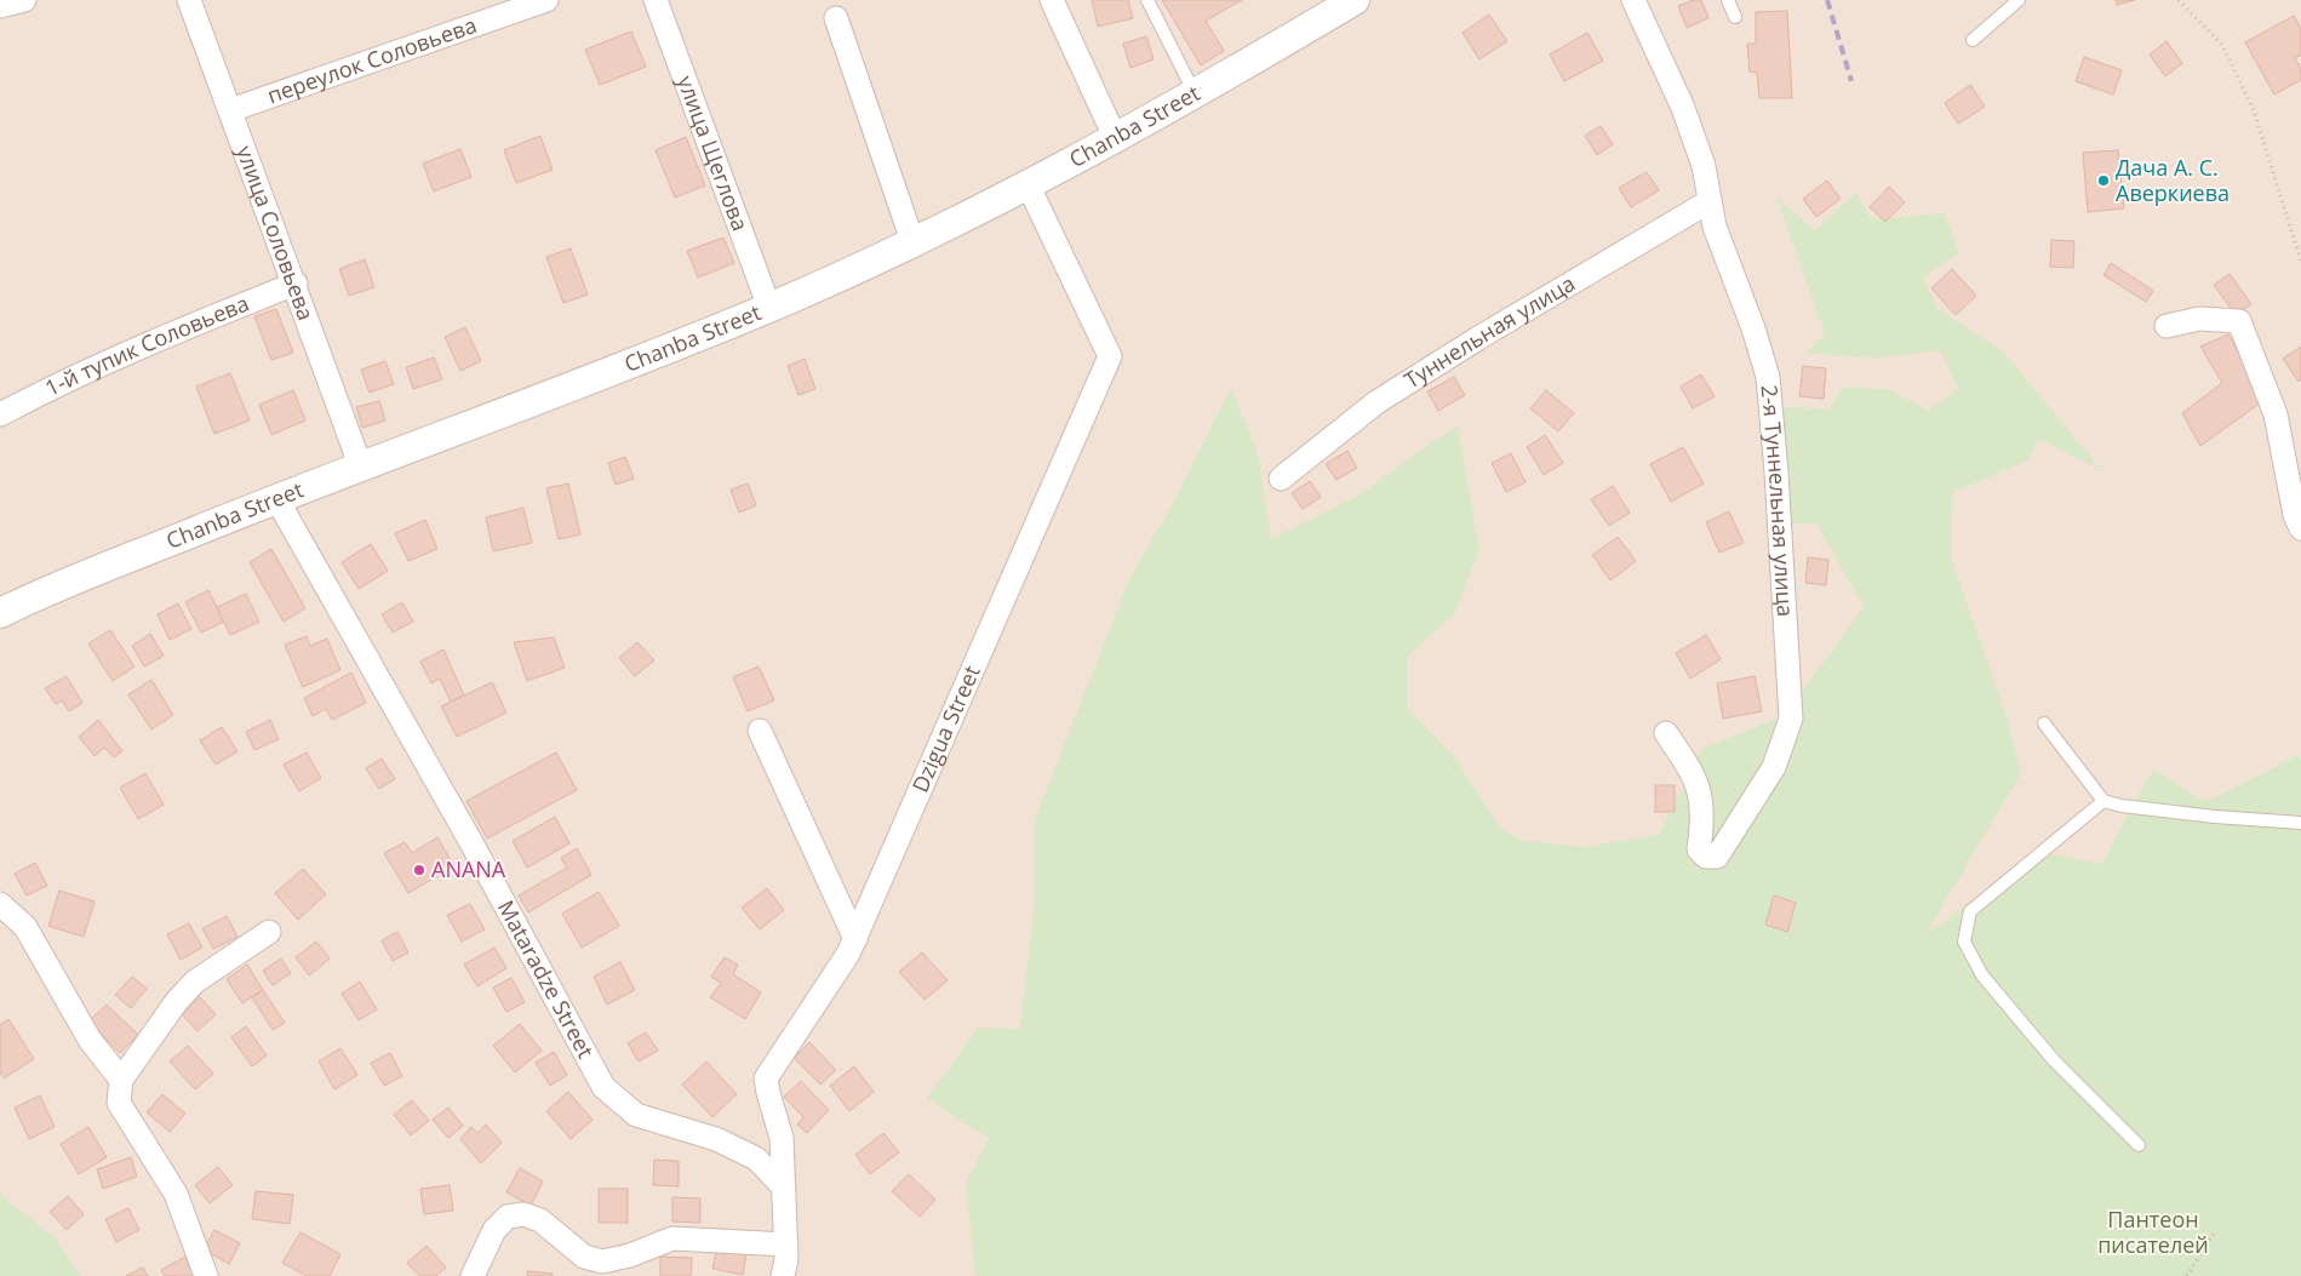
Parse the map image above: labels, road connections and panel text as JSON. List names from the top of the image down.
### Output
{
  "streets": {
    "street": [
      "переулок Соловьева",
      "Chanba Street",
      "улица Щеглова",
      "улица Соловьева",
      "Туннельная улица",
      "1-й тупик Соловьева",
      "2-я Туннельная улица",
      "Dzigua Street",
      "Mataradze Street"
    ]
  },
  "crossings": [
    ["переулок Соловьева", "улица Соловьева"],
    ["Chanba Street", "улица Щеглова"],
    ["Chanba Street", "улица Соловьева"],
    ["Chanba Street", "Dzigua Street"],
    ["Chanba Street", "Mataradze Street"],
    ["улица Соловьева", "1-й тупик Соловьева"],
    ["Туннельная улица", "2-я Туннельная улица"],
    ["Dzigua Street", "Mataradze Street"]
  ],
  "parks": ["Пантеон писателей"],
  "places": ["Дача А. С. Аверкиева", "ANANA"]
}
